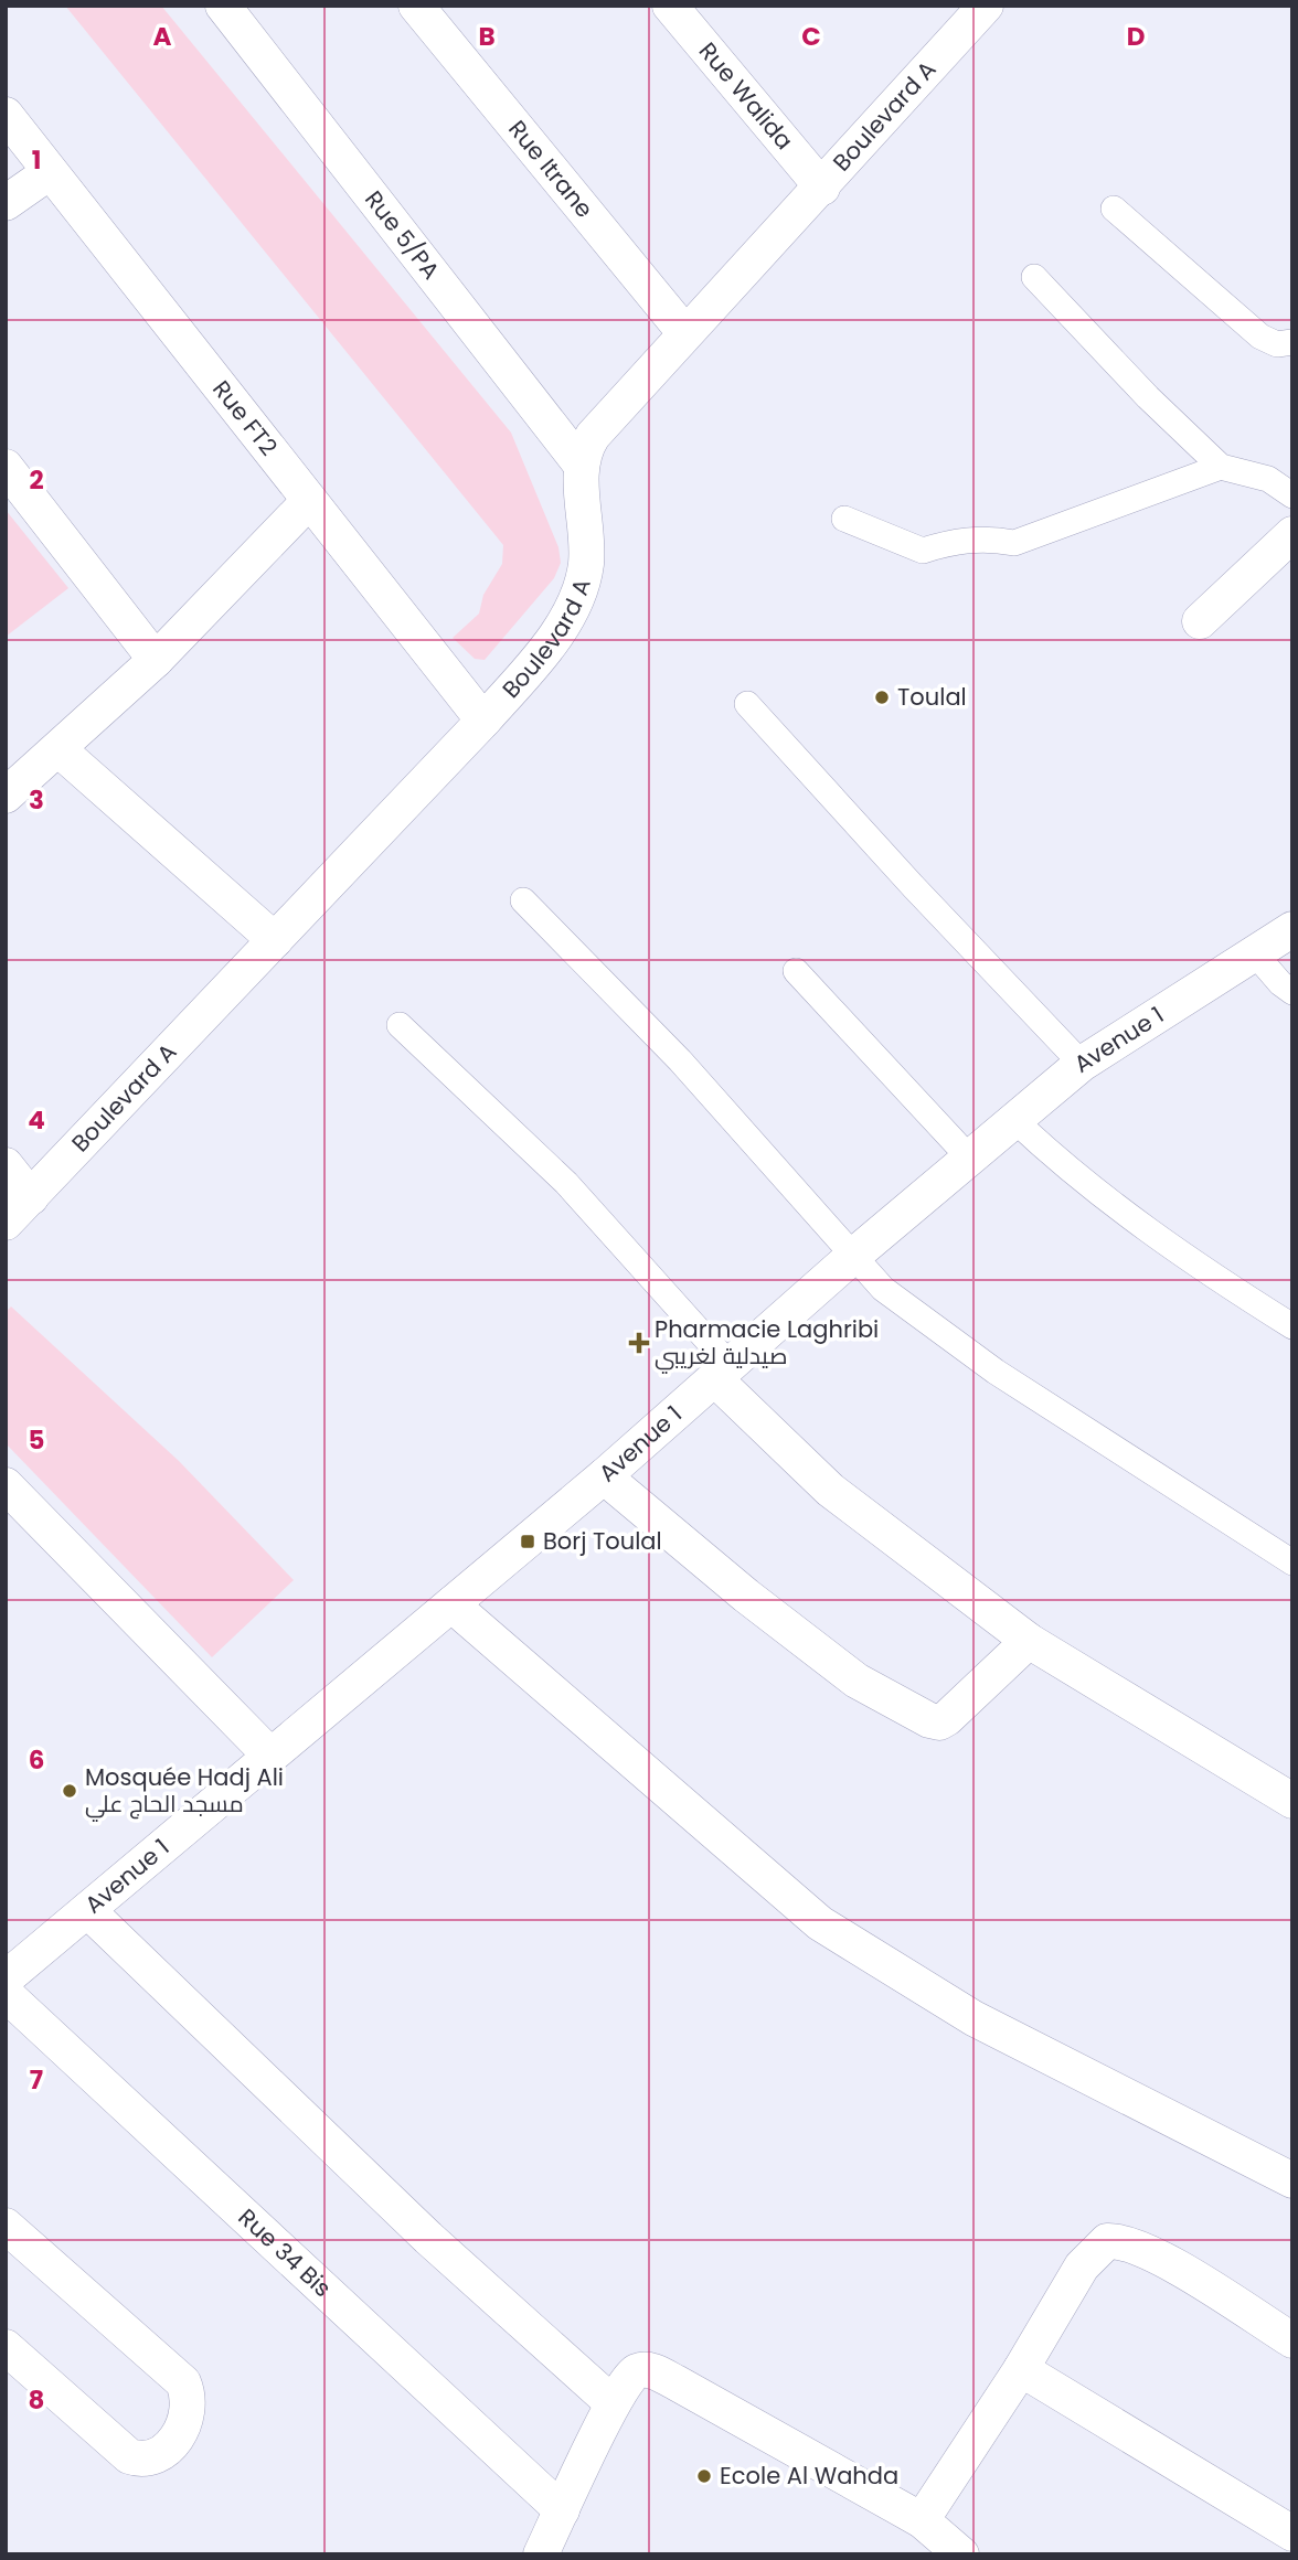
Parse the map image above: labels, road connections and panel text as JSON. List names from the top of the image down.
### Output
{
  "streets": {
    "street": [
      "Rue Walida",
      "Boulevard A",
      "Rue Itrane",
      "Rue 5/PA",
      "Rue FT2",
      "Avenue 1",
      "Rue 34 Bis"
    ]
  },
  "crossings": [
    ["Rue Walida", "Boulevard A"],
    ["Boulevard A", "Rue Itrane"],
    ["Boulevard A", "Rue 5/PA"],
    ["Boulevard A", "Rue FT2"]
  ],
  "places": {
    "other": ["Toulal", "Mosquée Hadj Ali مسجد الحاج علي", "Ecole Al Wahda"],
    "health": ["Pharmacie Laghribi صيدلية لغريبي"],
    "transit": ["Borj Toulal"]
  },
  "grid": {
    "columns": [
      "A",
      "B",
      "C",
      "D"
    ],
    "rows": [
      "1",
      "2",
      "3",
      "4",
      "5",
      "6",
      "7",
      "8"
    ]
  }
}
